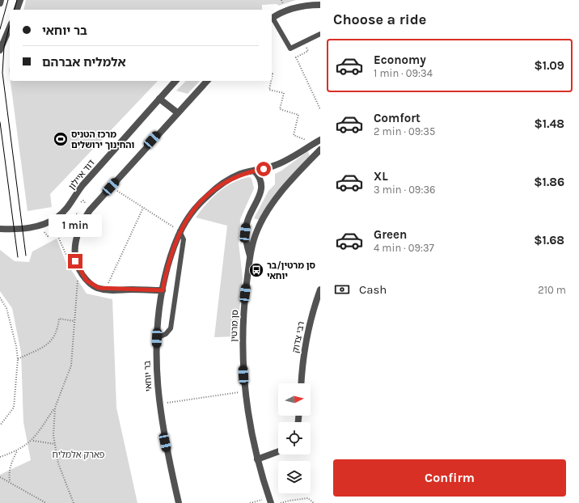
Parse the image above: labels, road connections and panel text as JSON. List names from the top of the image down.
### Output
{
  "streets": {
    "street": [
      "דוד איילון",
      "סן מרטין",
      "רבי צדוק",
      "בר יוחאי"
    ]
  },
  "parks": ["פארק אלמליח"],
  "places": {
    "sports": ["מרכז הטניס והחינוך ירושלים"],
    "bus stop": ["סן מרטין/בר יוחאי"]
  },
  "north": "right",
  "page": {
    "heading": "Choose a ride",
    "banner": ["בר יוחאי", "אלמליח אברהם"],
    "list": [
      {
        "name": "Economy",
        "note": "1 min · 09:34",
        "value": "$1.09"
      },
      {
        "name": "Comfort",
        "note": "2 min · 09:35",
        "value": "$1.48"
      },
      {
        "name": "XL",
        "note": "3 min · 09:36",
        "value": "$1.86"
      },
      {
        "name": "Green",
        "note": "4 min · 09:37",
        "value": "$1.68"
      }
    ],
    "bubble": "1 min",
    "pay": ["Cash", "210 m"],
    "buttons": "Confirm"
  }
}
